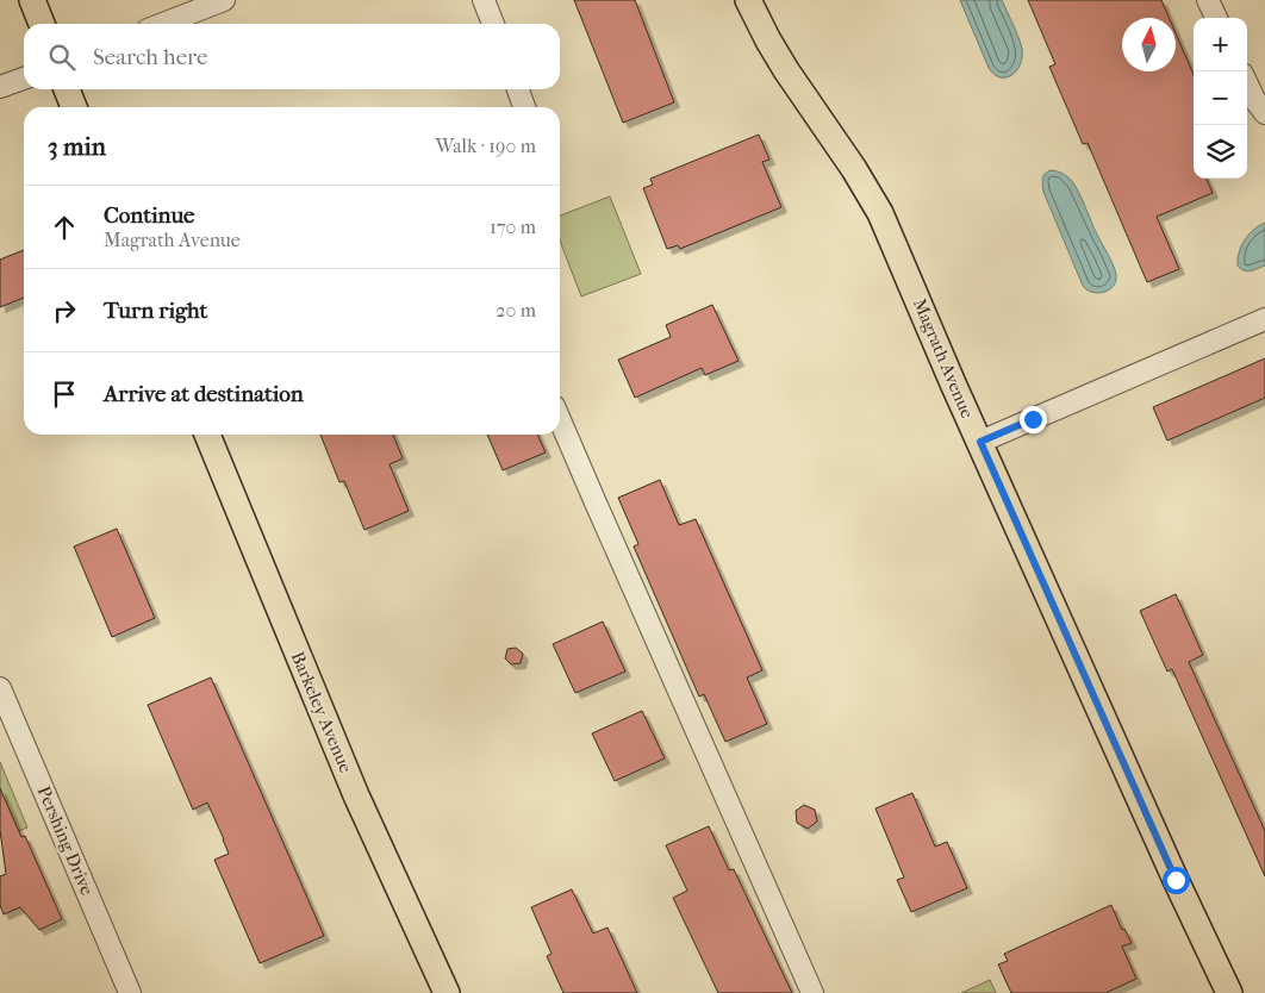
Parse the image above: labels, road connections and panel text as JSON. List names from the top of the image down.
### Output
{
  "streets": {
    "main road": ["Magrath Avenue", "Barkeley Avenue"],
    "street": ["Pershing Drive"]
  },
  "north": "top",
  "page": {
    "map_buttons": ["+", "−"],
    "search": "Search here",
    "heading": ["3 min", "Walk · 190 m"],
    "list": [
      ["Continue", "Magrath Avenue", "170 m"],
      ["Turn right", "20 m"],
      "Arrive at destination"
    ]
  }
}
